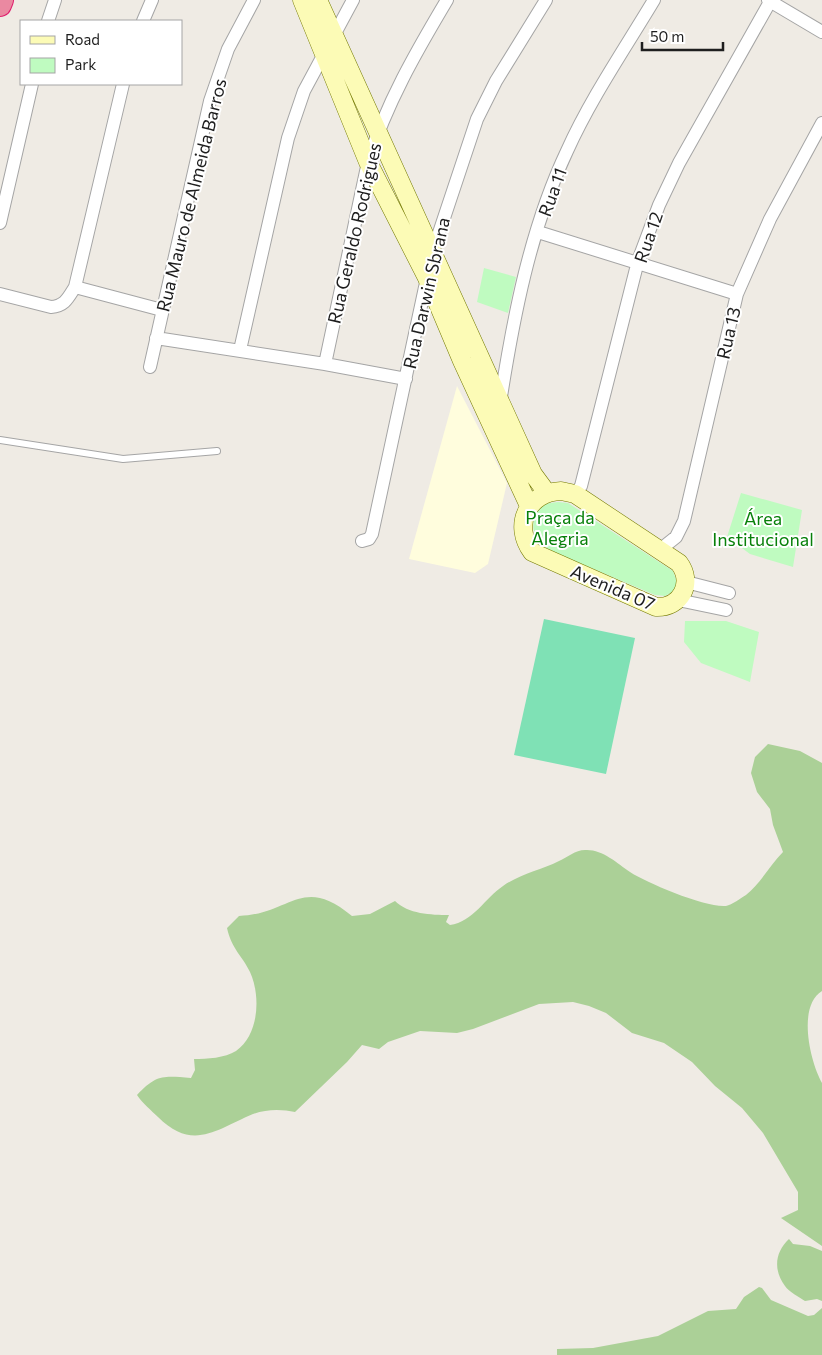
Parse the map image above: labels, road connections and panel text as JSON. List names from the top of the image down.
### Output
{
  "streets": {
    "street": [
      "Rua 11",
      "Rua Mauro de Almeida Barros",
      "Rua Geraldo Rodrigues",
      "Rua 12",
      "Rua Darwin Sbrana",
      "Rua 13",
      "Avenida 07"
    ]
  },
  "parks": ["Praça da Alegria", "Área Institucional"],
  "legend": ["Road", "Park"],
  "scale_bar": "50 m"
}
